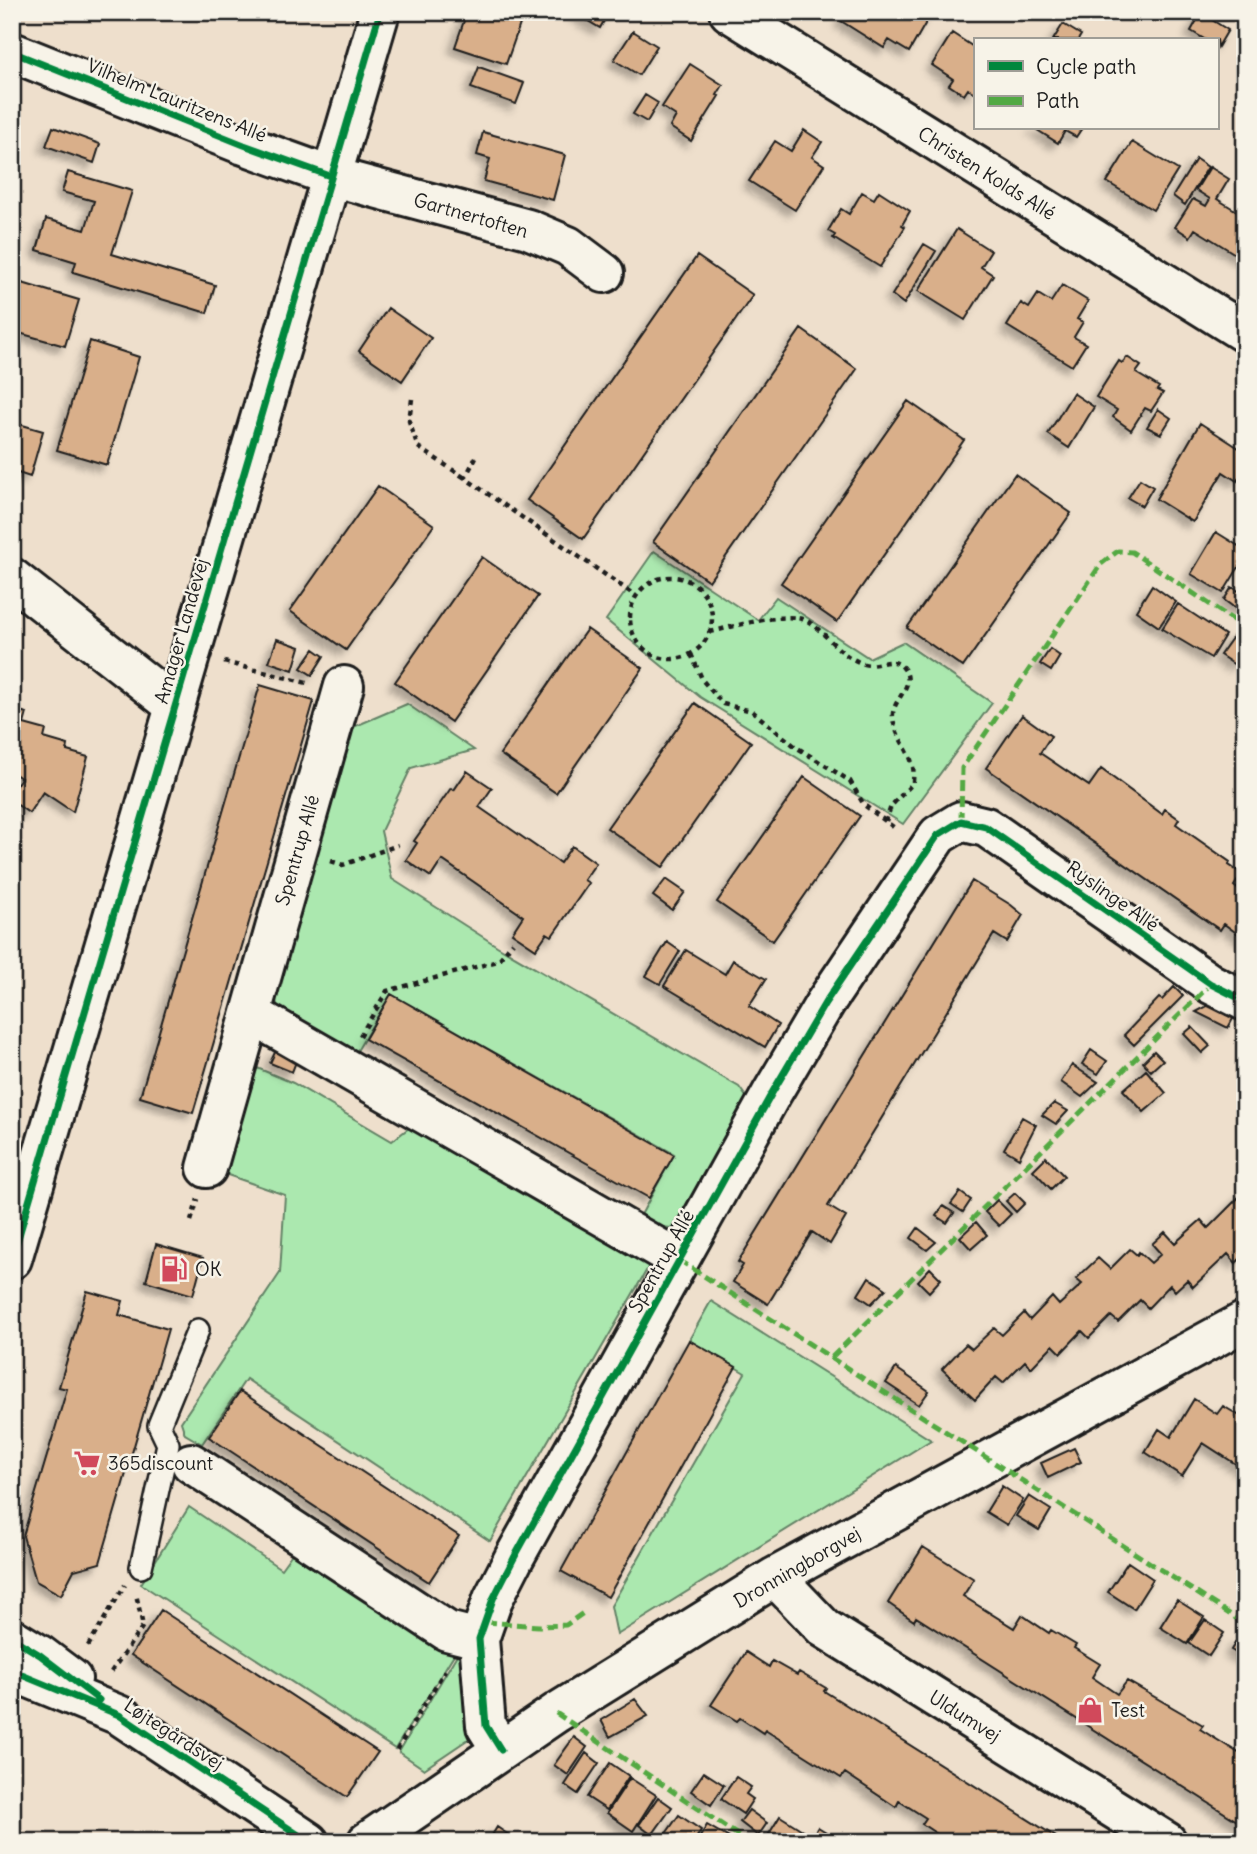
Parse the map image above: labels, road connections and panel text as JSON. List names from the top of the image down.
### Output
{
  "streets": {
    "street": [
      "Vilhelm Lauritzens Allé",
      "Christen Kolds Allé",
      "Gartnertoften",
      "Amager Landevej",
      "Spentrup Allé",
      "Ryslinge Allé",
      "Dronningborgvej",
      "Uldumvej",
      "Løjtegårdsvej"
    ]
  },
  "crossings": [
    ["Vilhelm Lauritzens Allé", "Gartnertoften"],
    ["Vilhelm Lauritzens Allé", "Amager Landevej"],
    ["Gartnertoften", "Amager Landevej"],
    ["Spentrup Allé", "Ryslinge Allé"],
    ["Spentrup Allé", "Dronningborgvej"],
    ["Dronningborgvej", "Uldumvej"]
  ],
  "places": {
    "fuel station": ["OK"],
    "supermarket": ["365discount"],
    "shop": ["Test"]
  },
  "legend": ["Cycle path", "Path"]
}
